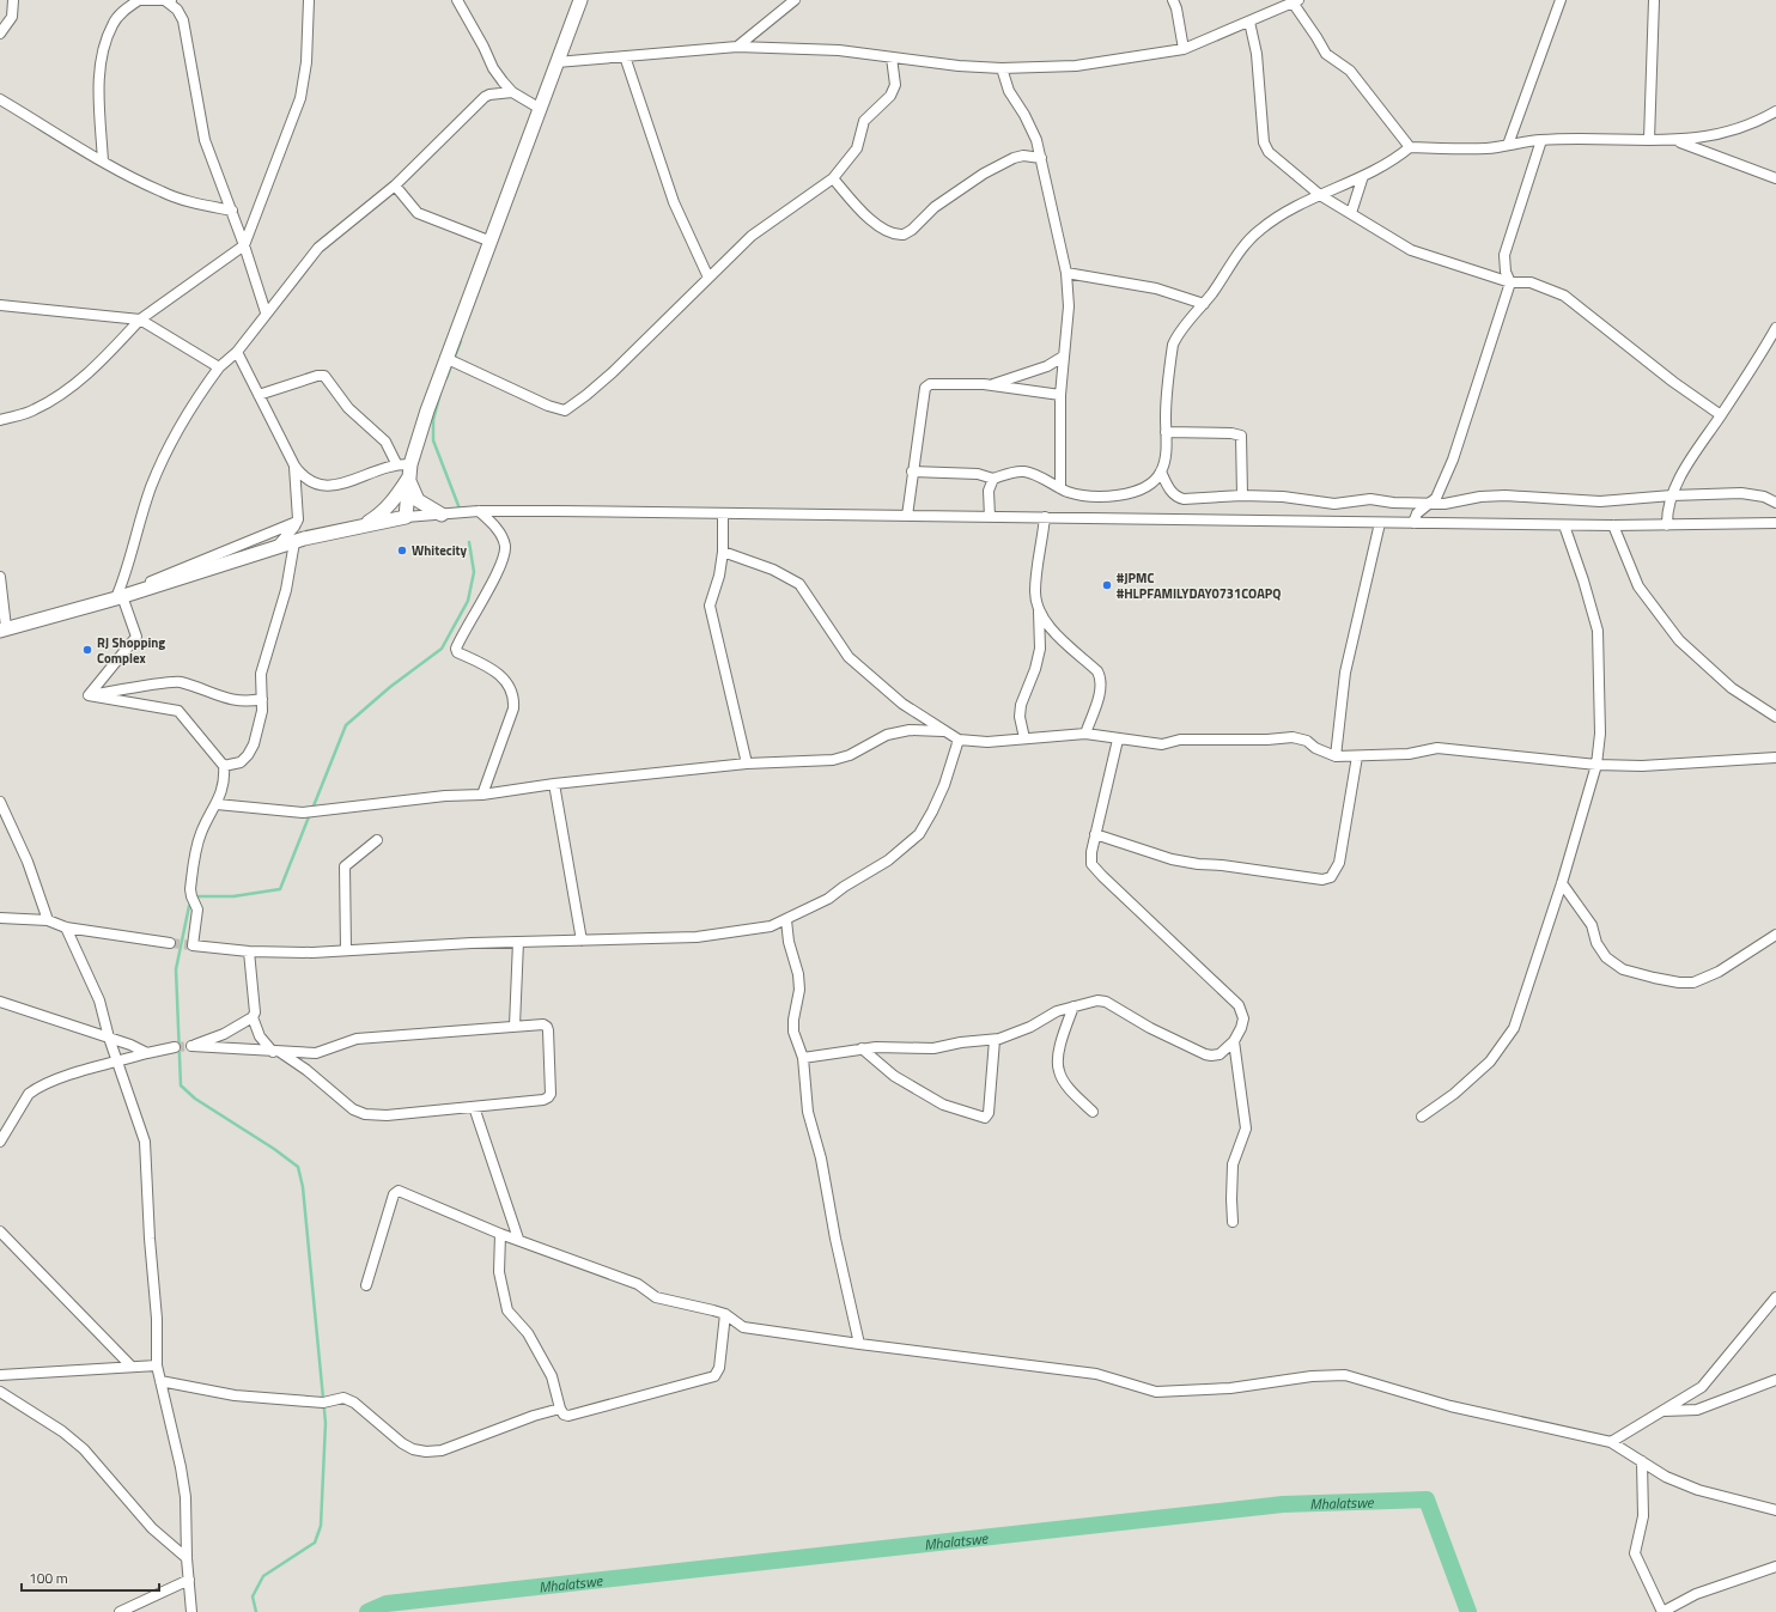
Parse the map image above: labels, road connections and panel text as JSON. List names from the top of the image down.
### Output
{
  "water": ["Mhalatswe"],
  "places": ["Whitecity", "#JPMC #HLPFAMILYDAY0731COAPQ", "RJ Shopping Complex"],
  "scale_bar": "100 m"
}
